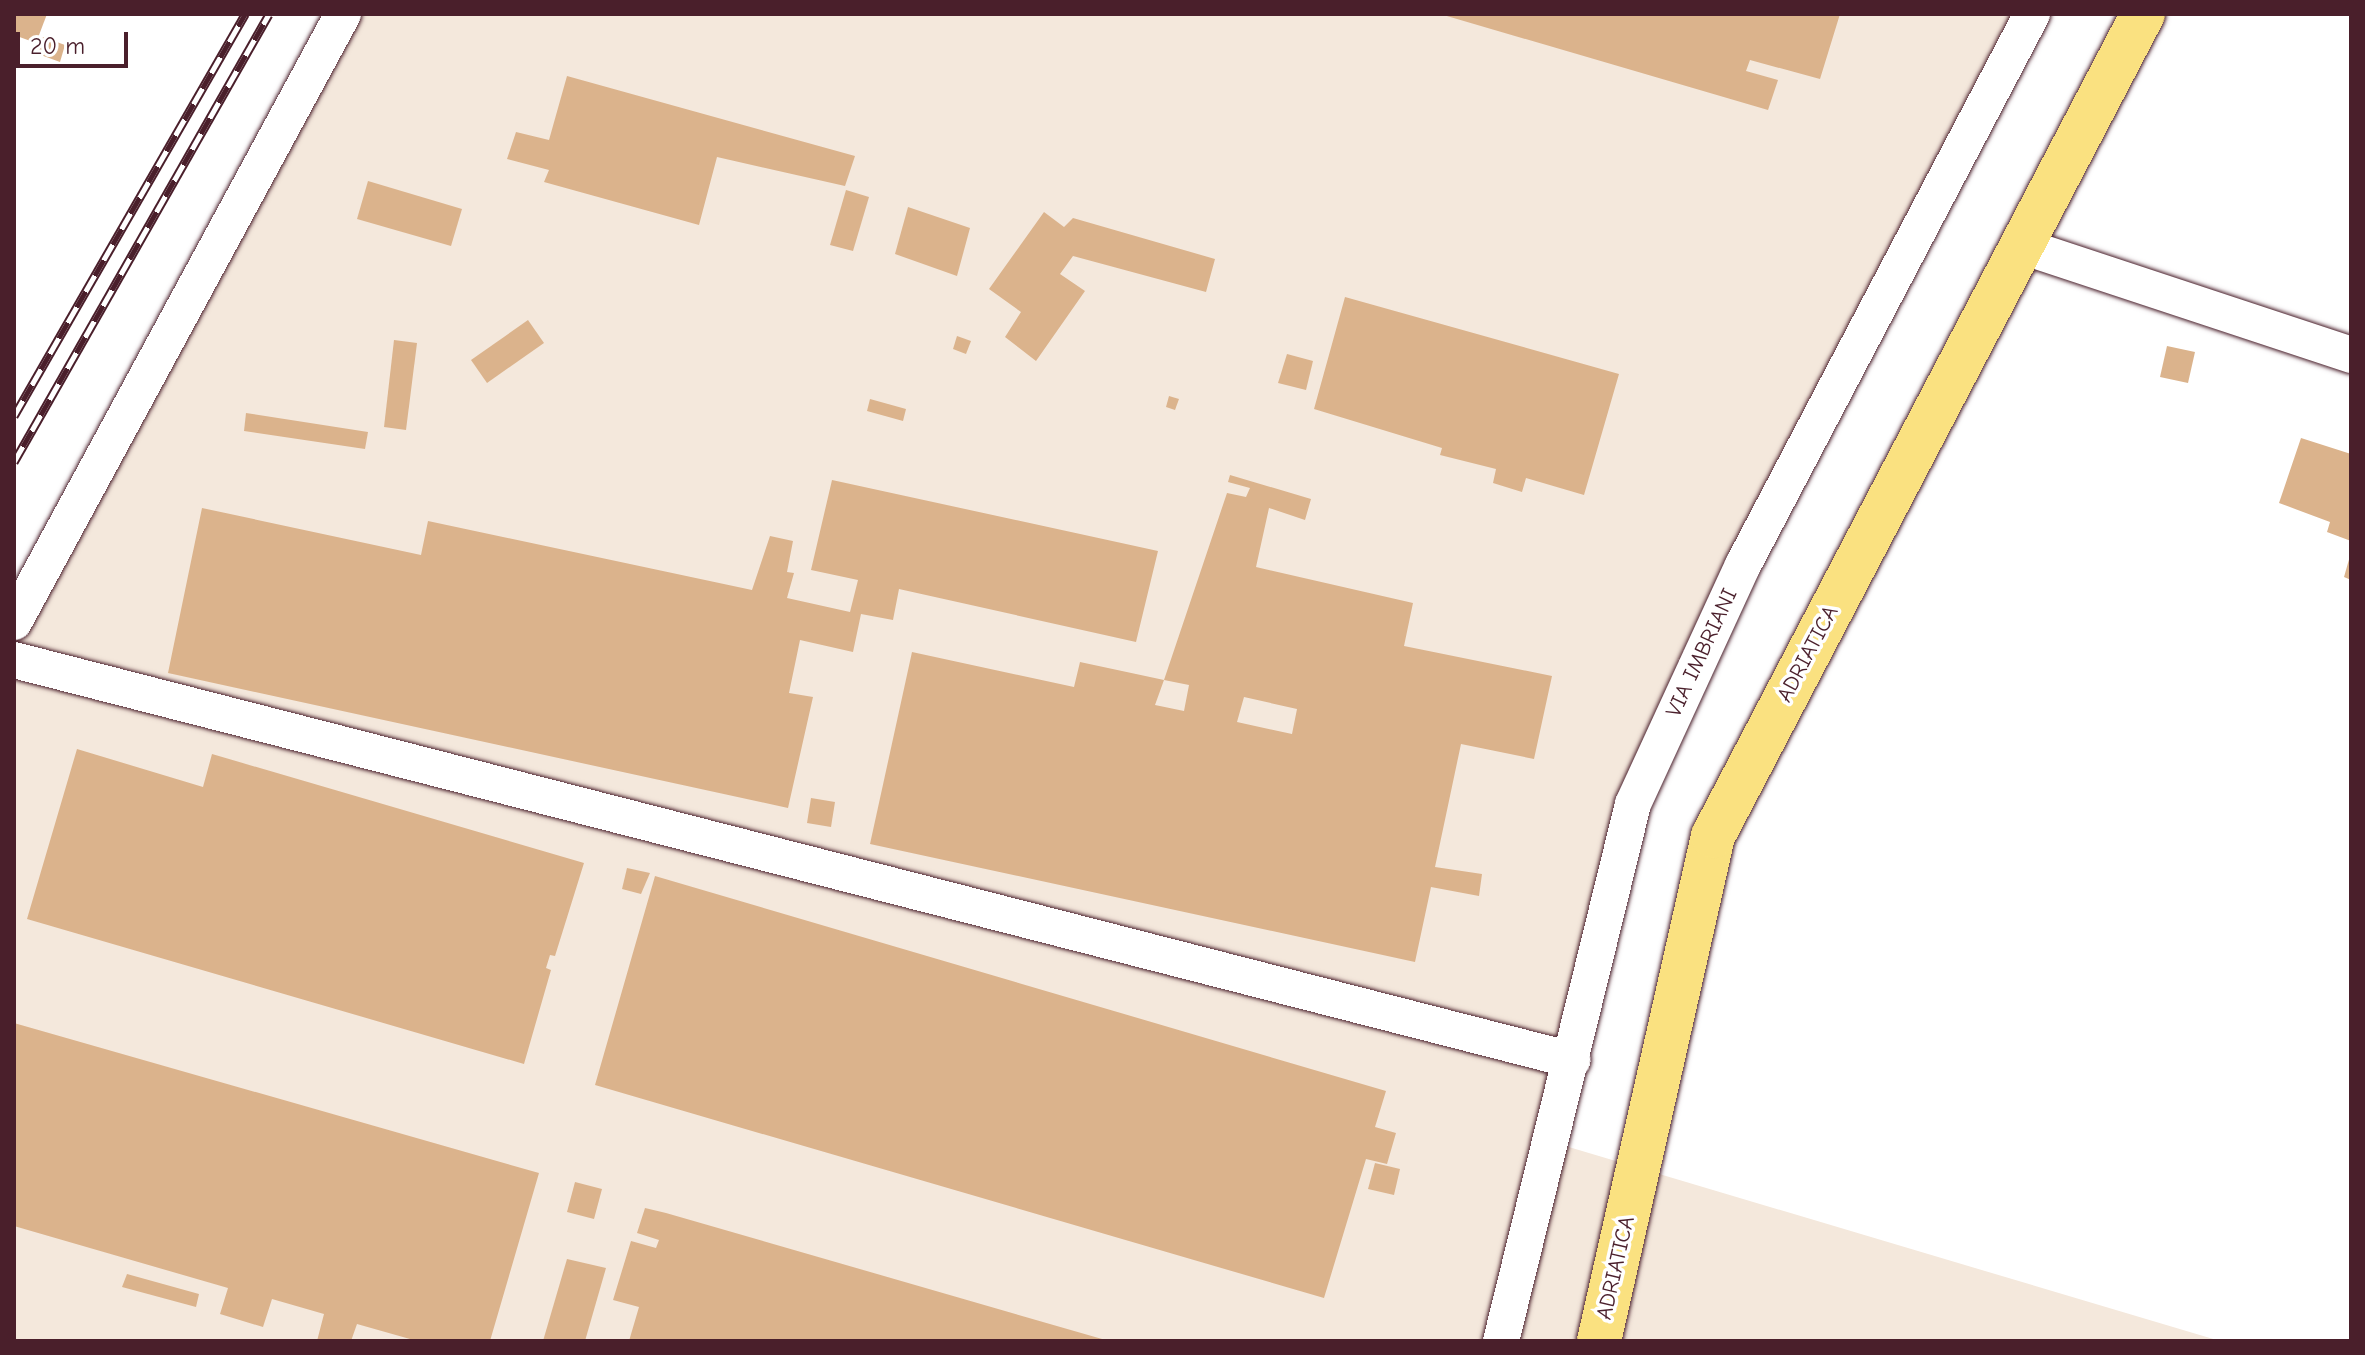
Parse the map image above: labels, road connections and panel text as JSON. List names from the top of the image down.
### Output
{
  "streets": {
    "main road": ["ADRIATICA"],
    "street": ["VIA IMBRIANI"]
  },
  "scale_bar": "20 m"
}
